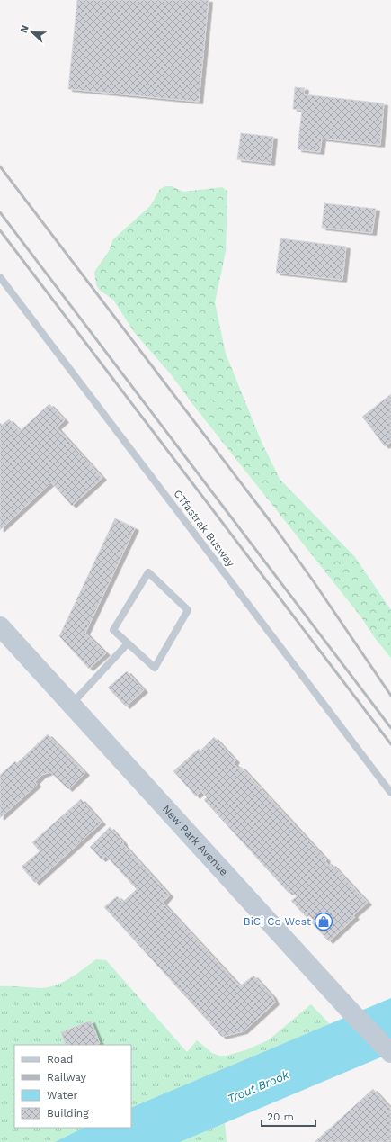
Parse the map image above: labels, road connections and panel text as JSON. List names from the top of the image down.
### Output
{
  "streets": {
    "main road": ["New Park Avenue"],
    "lane": ["CTfastrak Busway"]
  },
  "water": ["Trout Brook"],
  "places": {
    "shop": ["BiCi Co West"]
  },
  "legend": [
    "Road",
    "Railway",
    "Water",
    "Building"
  ],
  "scale_bar": "20 m",
  "north": "left"
}
